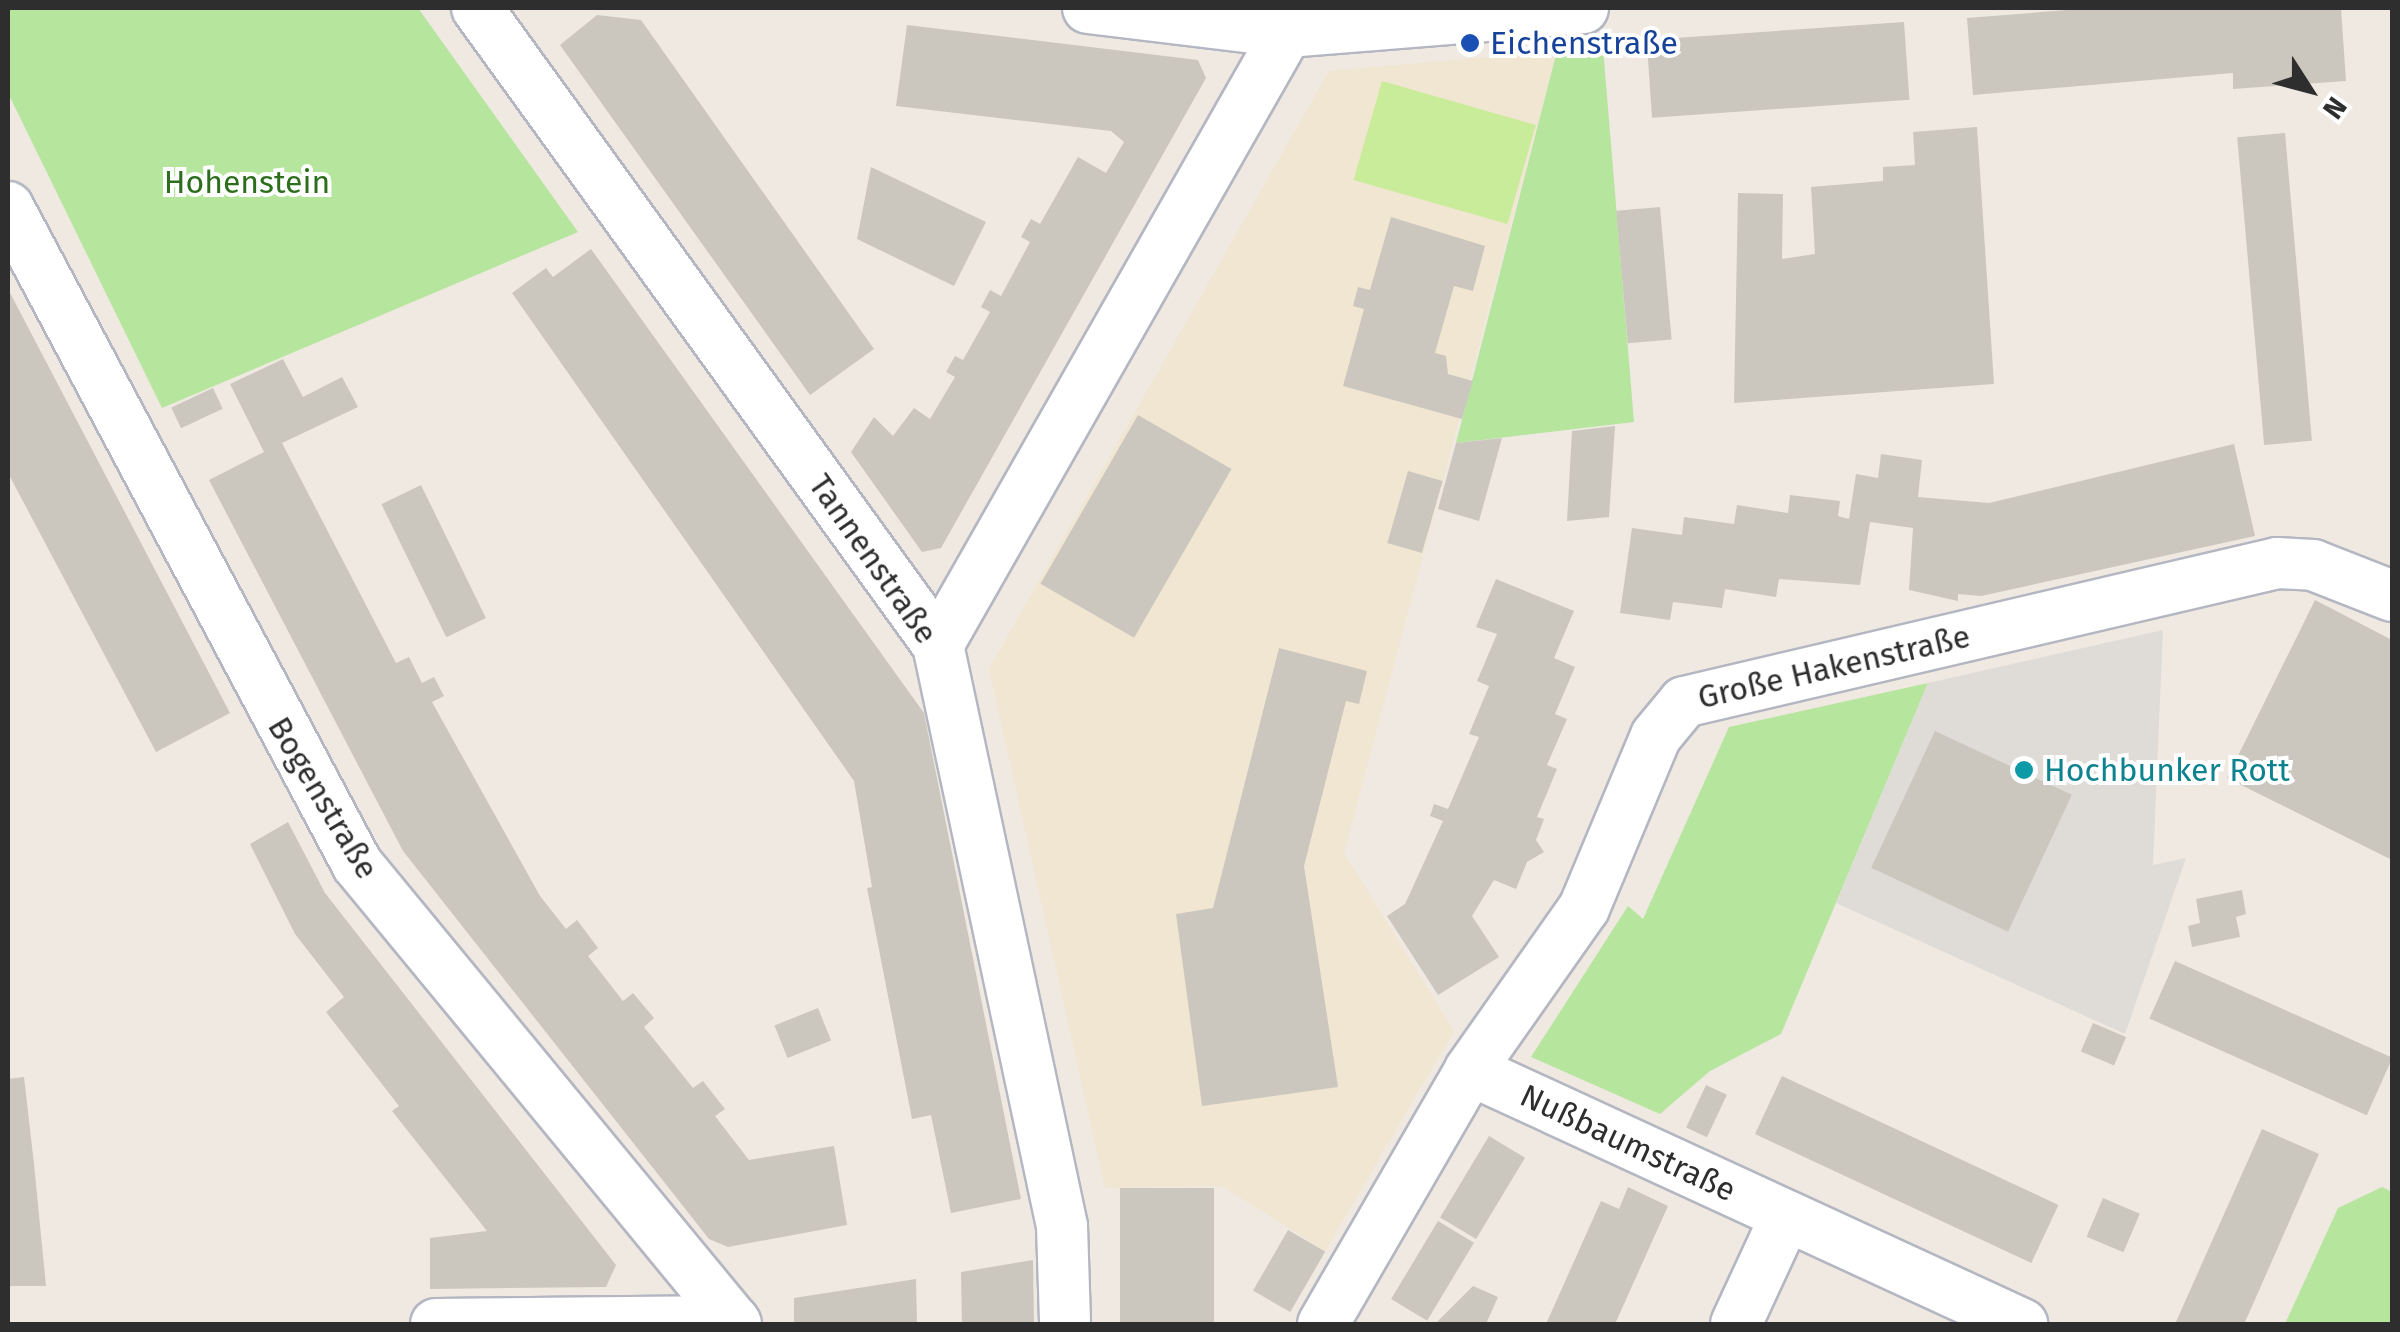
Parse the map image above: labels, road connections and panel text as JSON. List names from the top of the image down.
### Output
{
  "streets": {
    "street": [
      "Tannenstraße",
      "Große Hakenstraße",
      "Bogenstraße",
      "Nußbaumstraße"
    ]
  },
  "crossings": [
    ["Große Hakenstraße", "Nußbaumstraße"]
  ],
  "parks": ["Hohenstein"],
  "places": ["Eichenstraße", "Hochbunker Rott"],
  "north": "bottom right"
}
